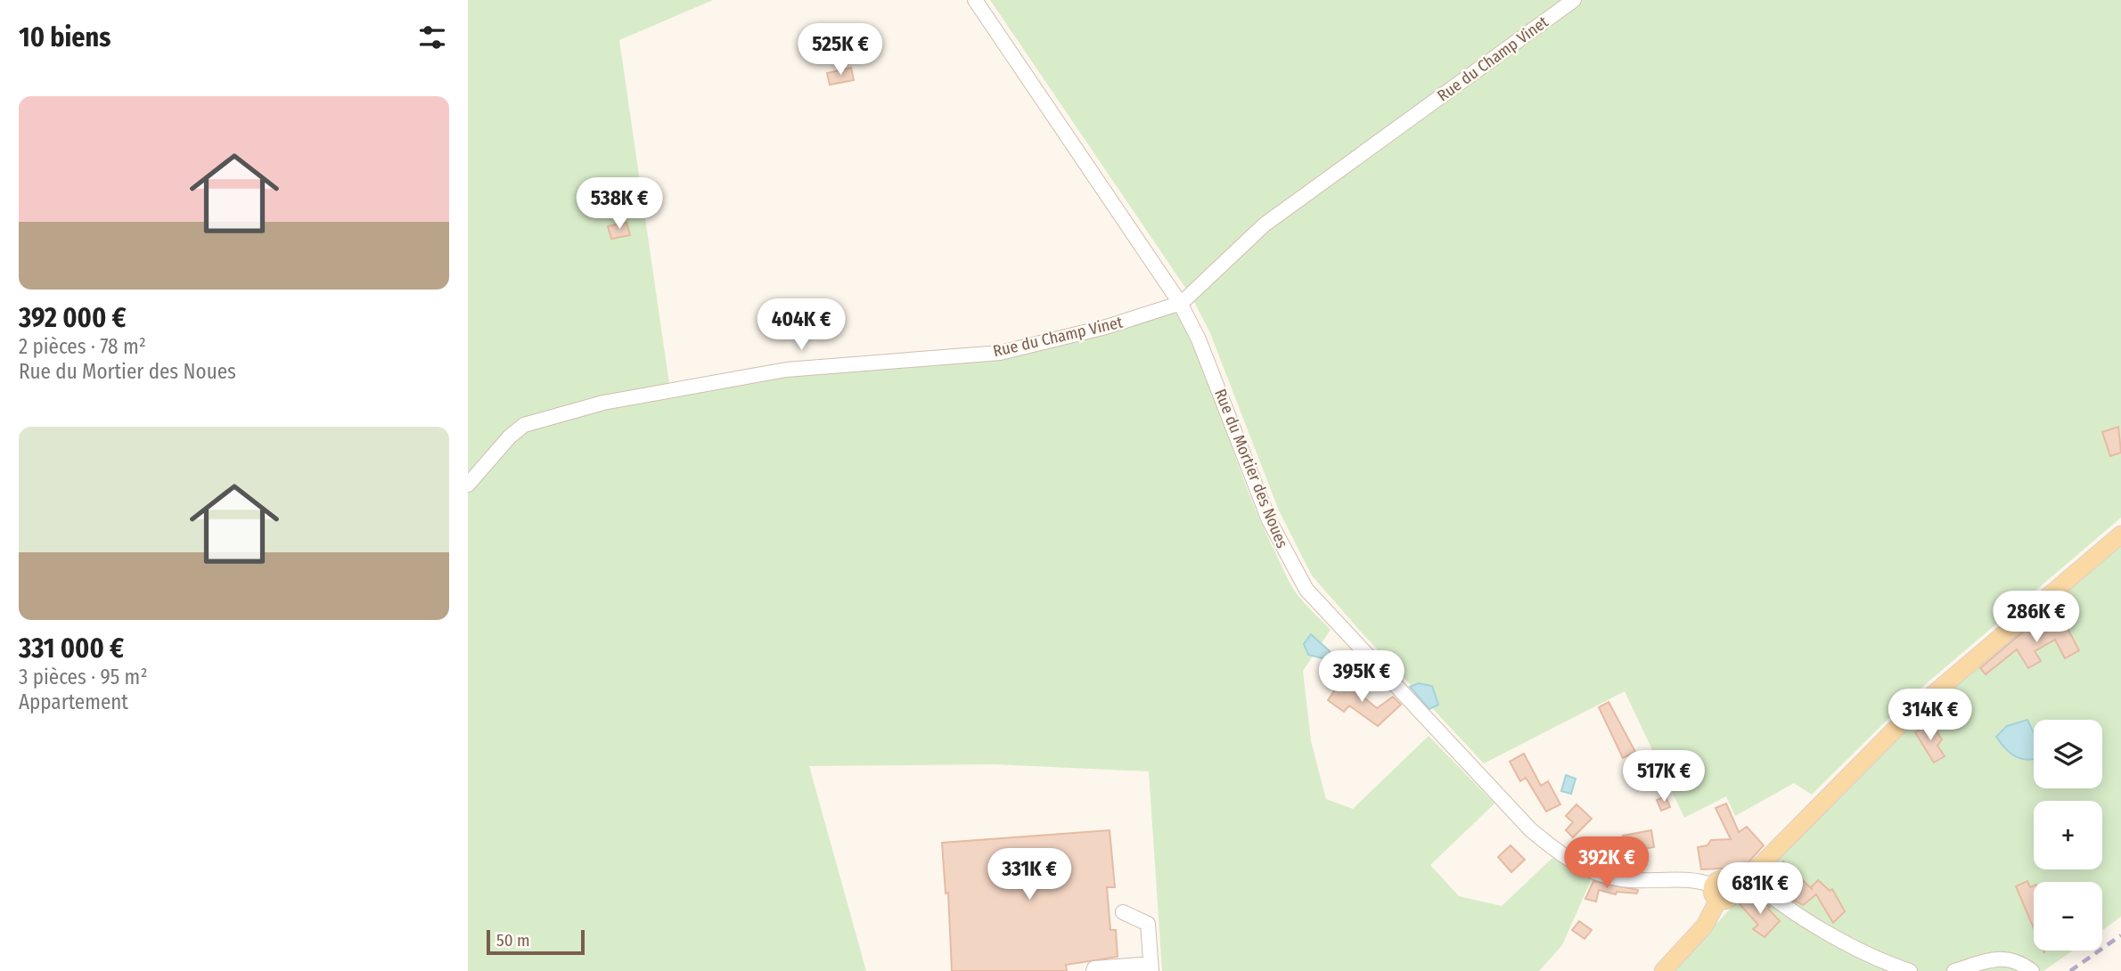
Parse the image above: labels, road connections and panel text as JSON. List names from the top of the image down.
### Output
{
  "streets": {
    "street": ["Rue du Champ Vinet", "Rue du Mortier des Noues"]
  },
  "crossings": [
    ["Rue du Champ Vinet", "Rue du Mortier des Noues"]
  ],
  "scale_bar": "50 m",
  "page": {
    "heading": "10 biens",
    "price": [
      "525K €",
      "538K €",
      "404K €",
      "286K €",
      "395K €",
      "314K €",
      "517K €",
      "392K €",
      "331K €",
      "681K €"
    ],
    "list": [
      {
        "name": "392 000 €",
        "note": "2 pièces · 78 m² · Rue du Mortier des Noues"
      },
      {
        "name": "331 000 €",
        "note": "3 pièces · 95 m² · Appartement"
      }
    ],
    "map_buttons": ["+", "−"],
    "scale": "50 m"
  }
}
